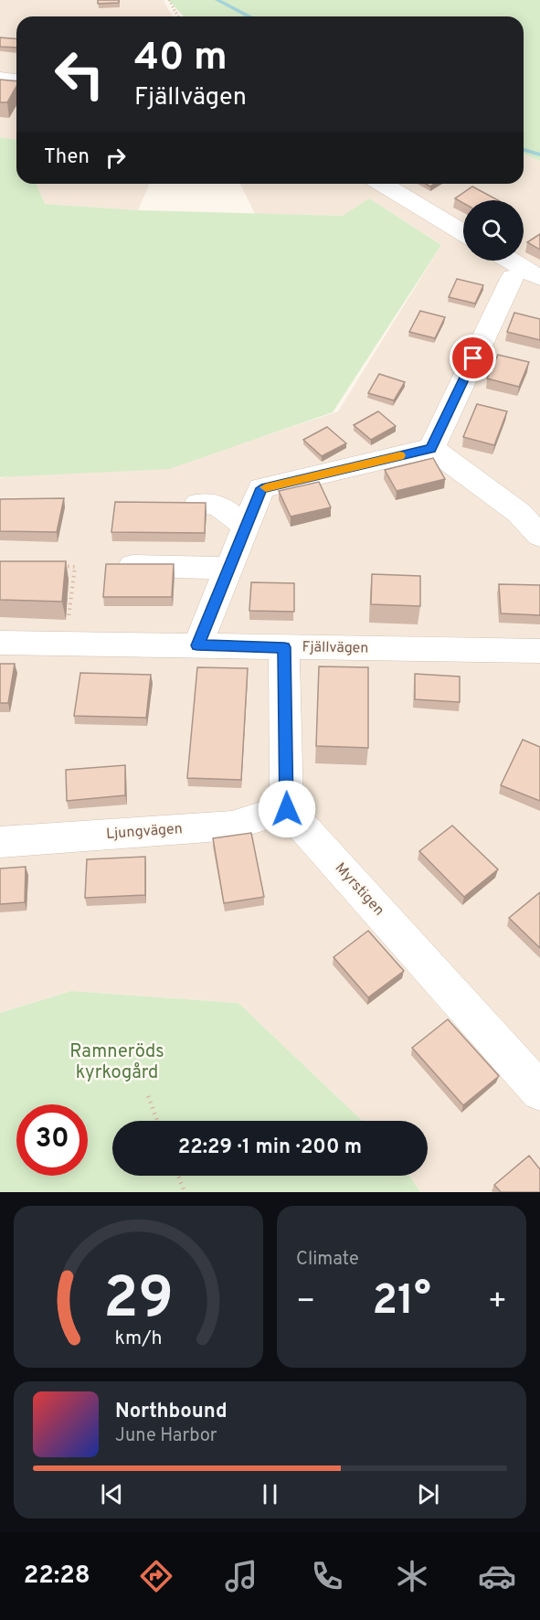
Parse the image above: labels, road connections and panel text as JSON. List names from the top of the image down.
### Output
{
  "streets": {
    "street": ["Fjällvägen", "Ljungvägen", "Myrstigen"]
  },
  "crossings": [
    ["Ljungvägen", "Myrstigen"]
  ],
  "parks": ["Ramneröds kyrkogård"],
  "page": {
    "turn": ["40 m", "Fjällvägen"],
    "then": "Then",
    "limit": "30",
    "trip": "22:29 · 1 min · 200 m",
    "tile": "Climate",
    "heat": ["−", "21°", "+"],
    "song": ["Northbound", "June Harbor"],
    "tabs": "22:28",
    "gauge": ["29", "km/h"]
  }
}
